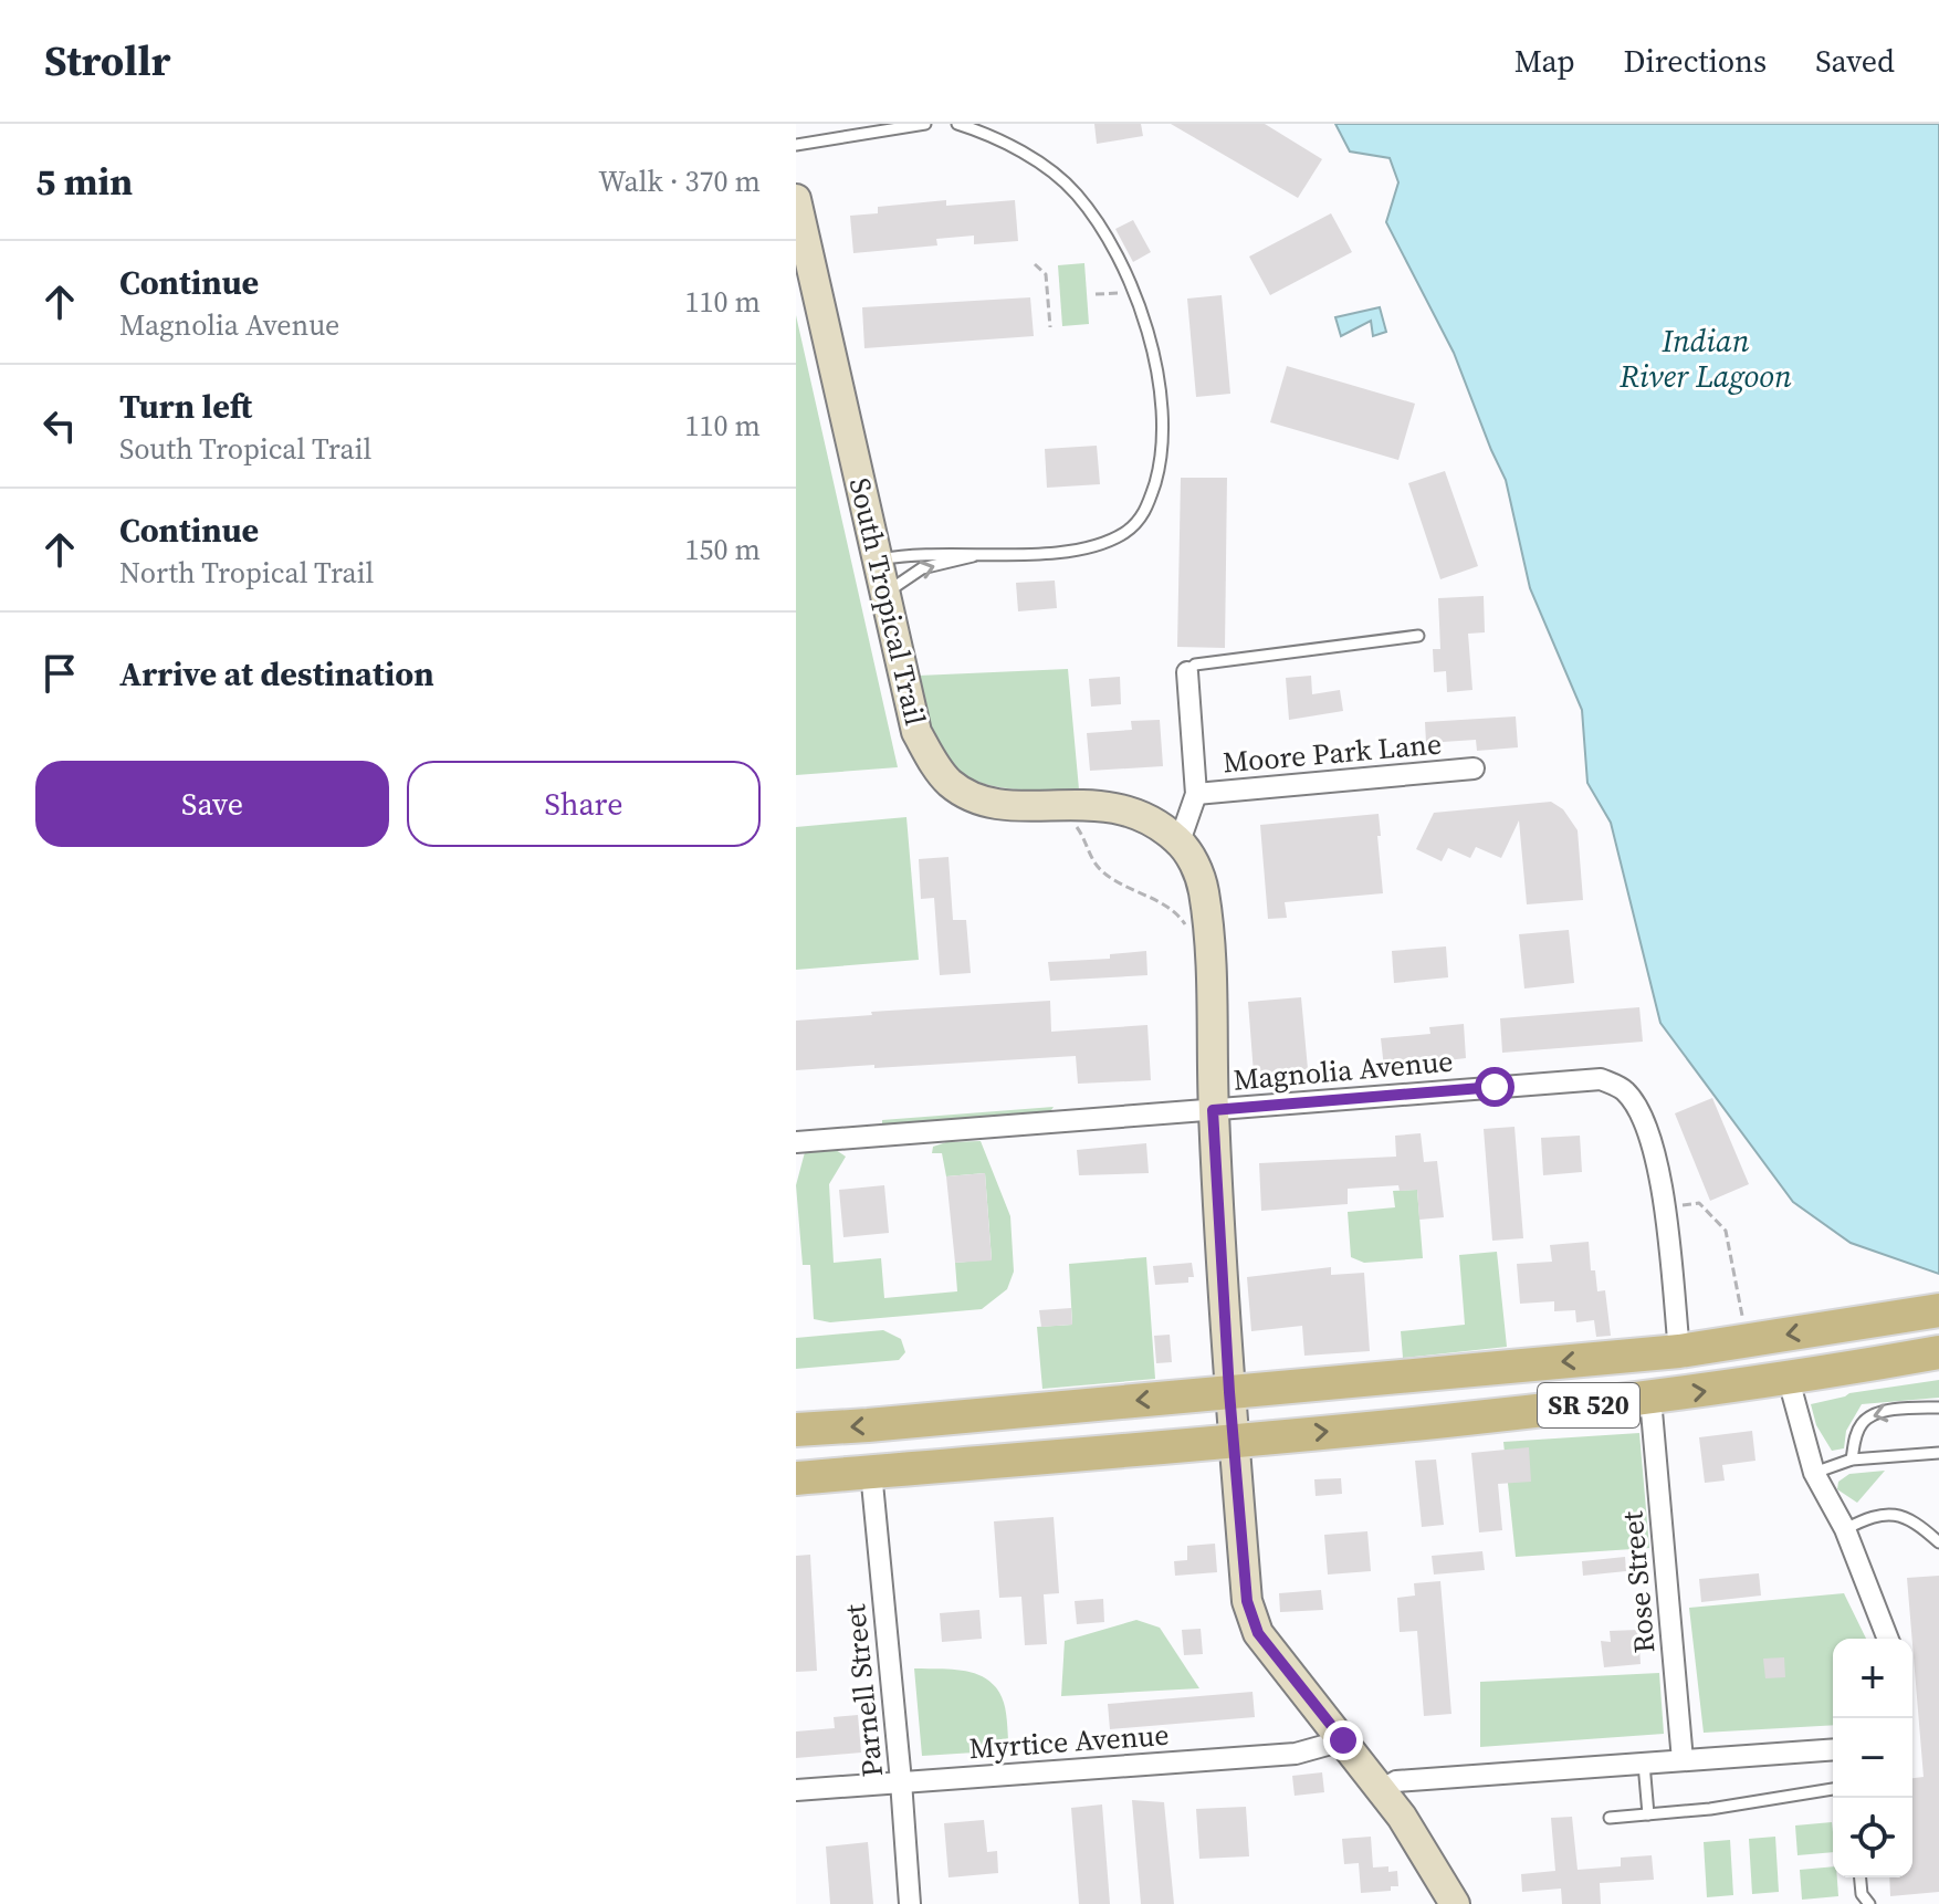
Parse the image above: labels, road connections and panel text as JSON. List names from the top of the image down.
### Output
{
  "streets": {
    "main road": ["SR 520"],
    "street": [
      "South Tropical Trail",
      "Moore Park Lane",
      "Magnolia Avenue",
      "Rose Street",
      "Parnell Street",
      "Myrtice Avenue"
    ]
  },
  "crossings": [
    ["South Tropical Trail", "Magnolia Avenue"],
    ["South Tropical Trail", "SR 520"],
    ["South Tropical Trail", "Myrtice Avenue"],
    ["Magnolia Avenue", "SR 520"],
    ["SR 520", "Rose Street"],
    ["SR 520", "Parnell Street"],
    ["Parnell Street", "Myrtice Avenue"]
  ],
  "water": ["Indian River Lagoon"],
  "page": {
    "header": "Strollr",
    "nav": ["Map", "Directions", "Saved"],
    "heading": ["5 min", "Walk · 370 m"],
    "list": [
      ["Continue", "Magnolia Avenue", "110 m"],
      ["Turn left", "South Tropical Trail", "110 m"],
      ["Continue", "North Tropical Trail", "150 m"],
      "Arrive at destination"
    ],
    "buttons": ["Save", "Share"],
    "map_buttons": ["+", "−"]
  }
}
